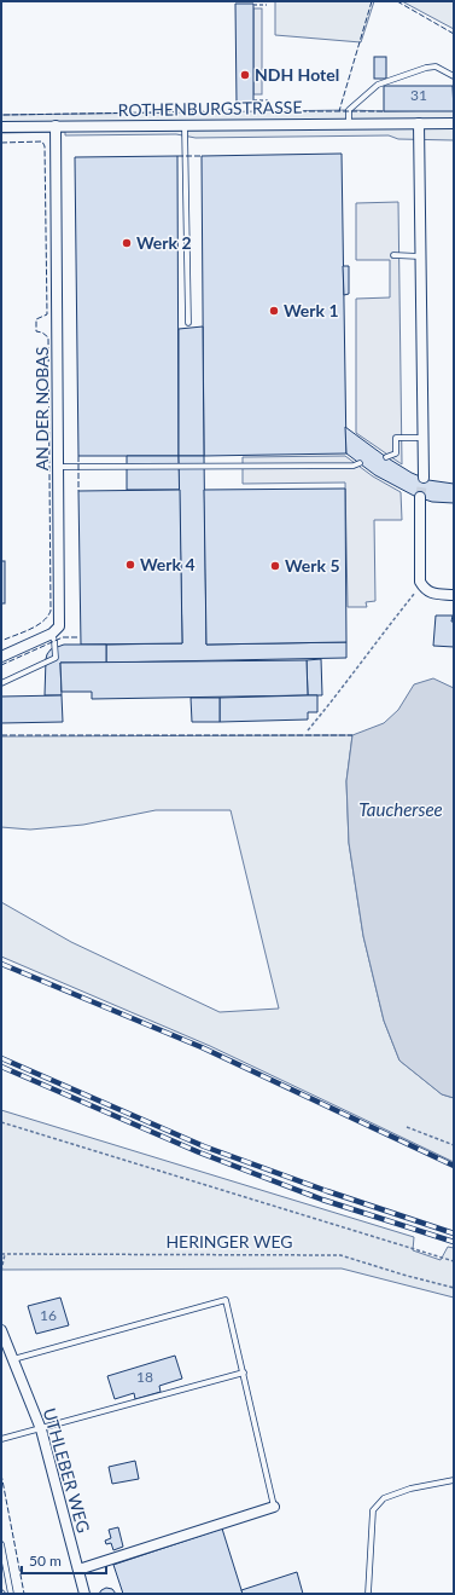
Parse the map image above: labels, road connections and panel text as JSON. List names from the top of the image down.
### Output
{
  "streets": {
    "street": ["ROTHENBURGSTRASSE", "AN DER NOBAS", "UTHLEBER WEG"],
    "path": ["HERINGER WEG"]
  },
  "crossings": [
    ["ROTHENBURGSTRASSE", "AN DER NOBAS"]
  ],
  "water": ["Tauchersee"],
  "places": [
    "NDH Hotel",
    "Werk 2",
    "Werk 1",
    "Werk 4",
    "Werk 5"
  ],
  "house_numbers": ["31", "16", "18"],
  "scale_bar": "50 m"
}
